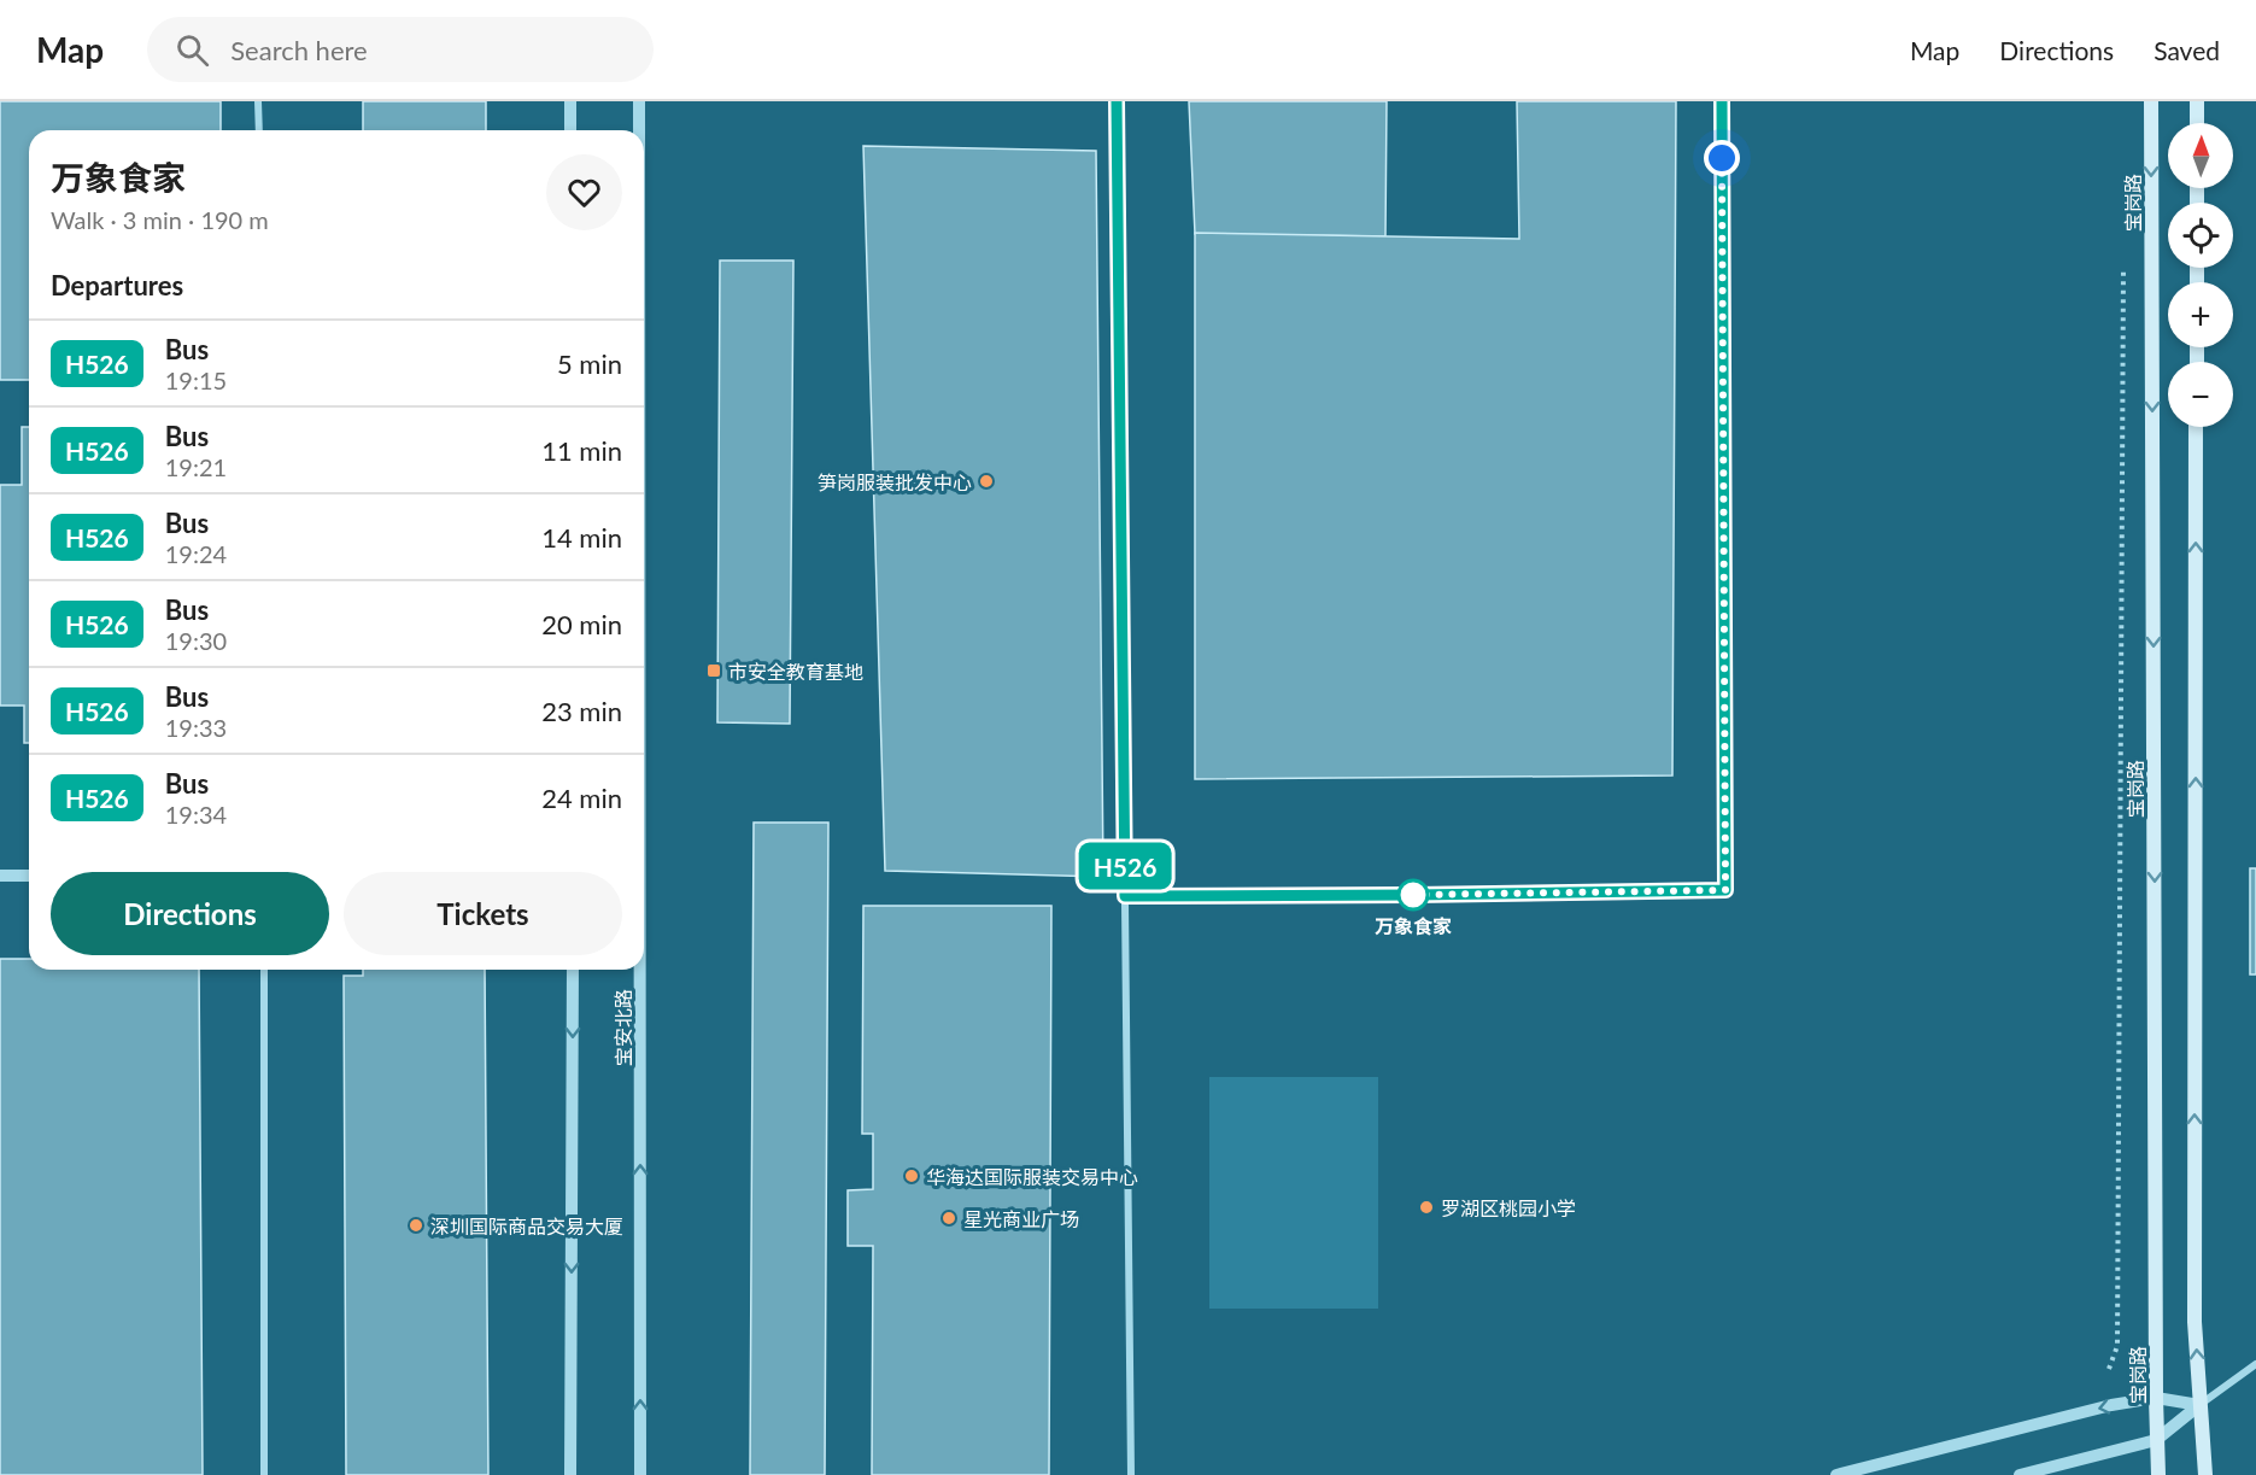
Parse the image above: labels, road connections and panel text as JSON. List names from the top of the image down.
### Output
{
  "streets": {
    "main road": ["宝岗路"],
    "street": ["宝安北路"]
  },
  "places": {
    "other": [
      "笋岗服装批发中心",
      "万象食家",
      "华海达国际服装交易中心",
      "罗湖区桃园小学",
      "星光商业广场",
      "深圳国际商品交易大厦"
    ],
    "transit": ["市安全教育基地"]
  },
  "lines": ["bus line H526"],
  "north": "top",
  "page": {
    "header": "Map",
    "search": "Search here",
    "nav": ["Map", "Directions", "Saved"],
    "on_map": "H526",
    "map_buttons": ["+", "−"],
    "heading": [
      ["万象食家", "Walk · 3 min · 190 m"],
      "Departures"
    ],
    "list": [
      {
        "mark": "H526",
        "name": "Bus",
        "note": "19:15",
        "value": "5 min"
      },
      {
        "mark": "H526",
        "name": "Bus",
        "note": "19:21",
        "value": "11 min"
      },
      {
        "mark": "H526",
        "name": "Bus",
        "note": "19:24",
        "value": "14 min"
      },
      {
        "mark": "H526",
        "name": "Bus",
        "note": "19:30",
        "value": "20 min"
      },
      {
        "mark": "H526",
        "name": "Bus",
        "note": "19:33",
        "value": "23 min"
      },
      {
        "mark": "H526",
        "name": "Bus",
        "note": "19:34",
        "value": "24 min"
      }
    ],
    "buttons": ["Directions", "Tickets"]
  }
}
